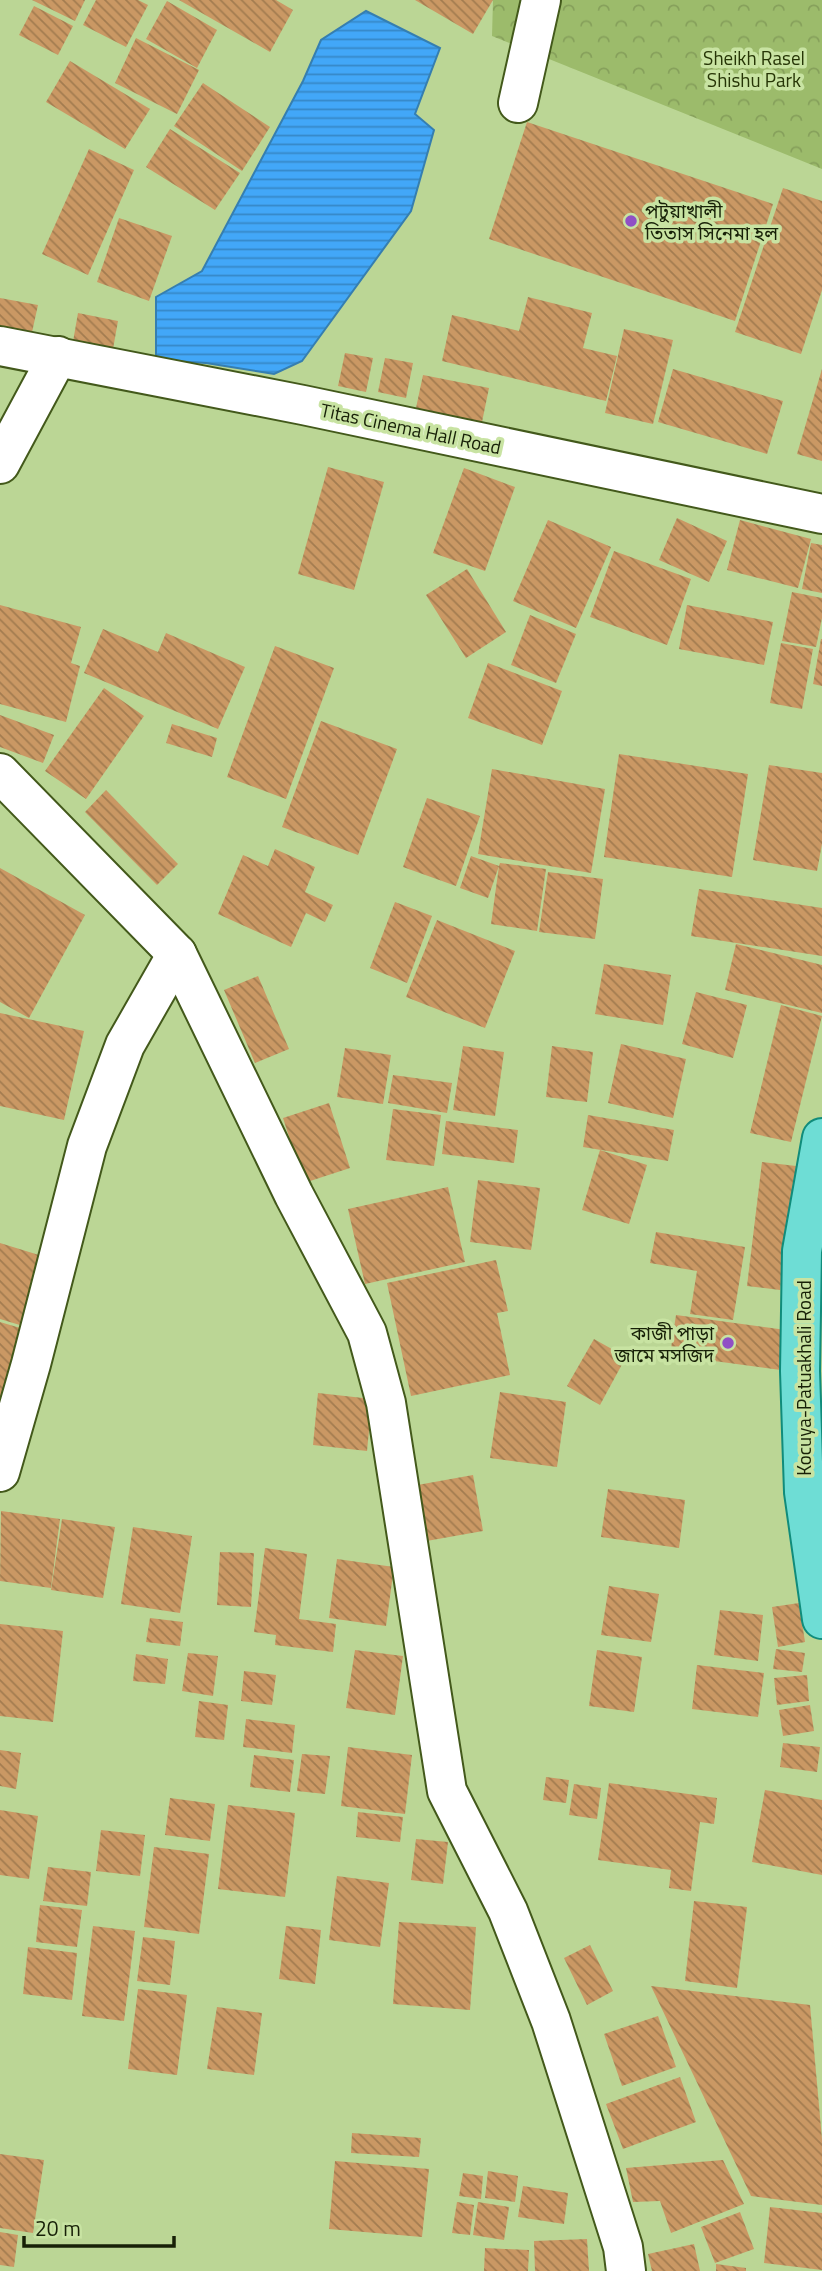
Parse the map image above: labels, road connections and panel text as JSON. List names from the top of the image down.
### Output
{
  "streets": {
    "main road": ["Kocuya-Patuakhali Road"],
    "street": ["Titas Cinema Hall Road"]
  },
  "parks": ["Sheikh Rasel Shishu Park"],
  "places": ["পটুয়াখালী তিতাস সিনেমা হল", "কাজী পাড়া জামে মসজিদ"],
  "scale_bar": "20 m"
}
